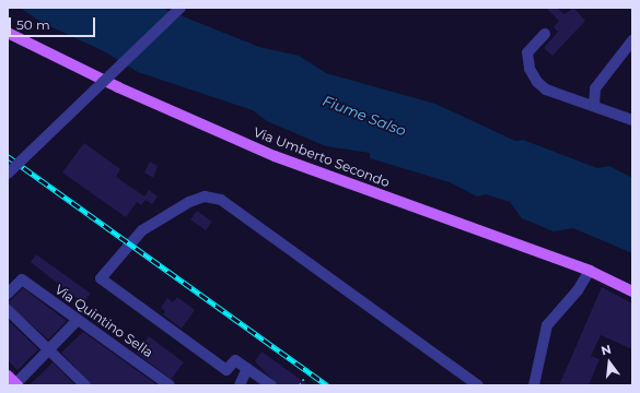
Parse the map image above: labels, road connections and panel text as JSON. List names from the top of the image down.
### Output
{
  "streets": {
    "main road": ["Via Umberto Secondo"],
    "street": ["Via Quintino Sella"]
  },
  "water": ["Fiume Salso"],
  "scale_bar": "50 m",
  "north": "top"
}
